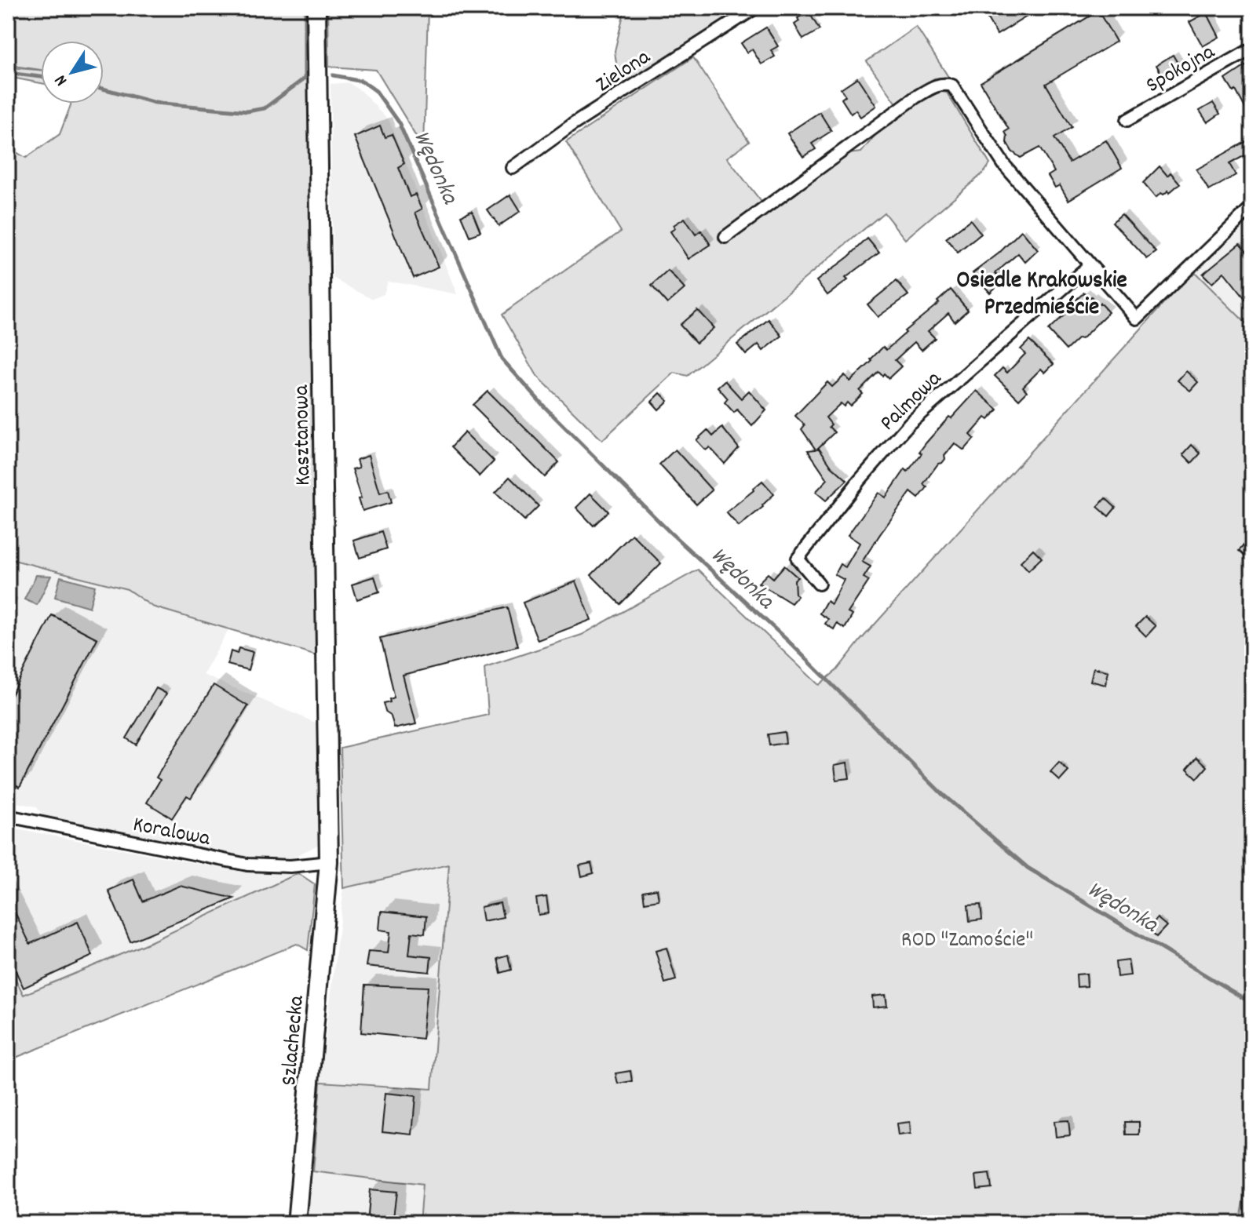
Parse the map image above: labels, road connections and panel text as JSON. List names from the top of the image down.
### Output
{
  "streets": {
    "street": [
      "Spokojna",
      "Zielona",
      "Palmowa",
      "Kasztanowa",
      "Koralowa",
      "Szlachecka"
    ]
  },
  "crossings": [
    ["Kasztanowa", "Koralowa"],
    ["Kasztanowa", "Szlachecka"],
    ["Koralowa", "Szlachecka"]
  ],
  "districts": ["Osiedle Krakowskie Przedmieście"],
  "water": ["Wędonka"],
  "parks": ["ROD \"Zamoście\""],
  "north": "bottom left"
}
